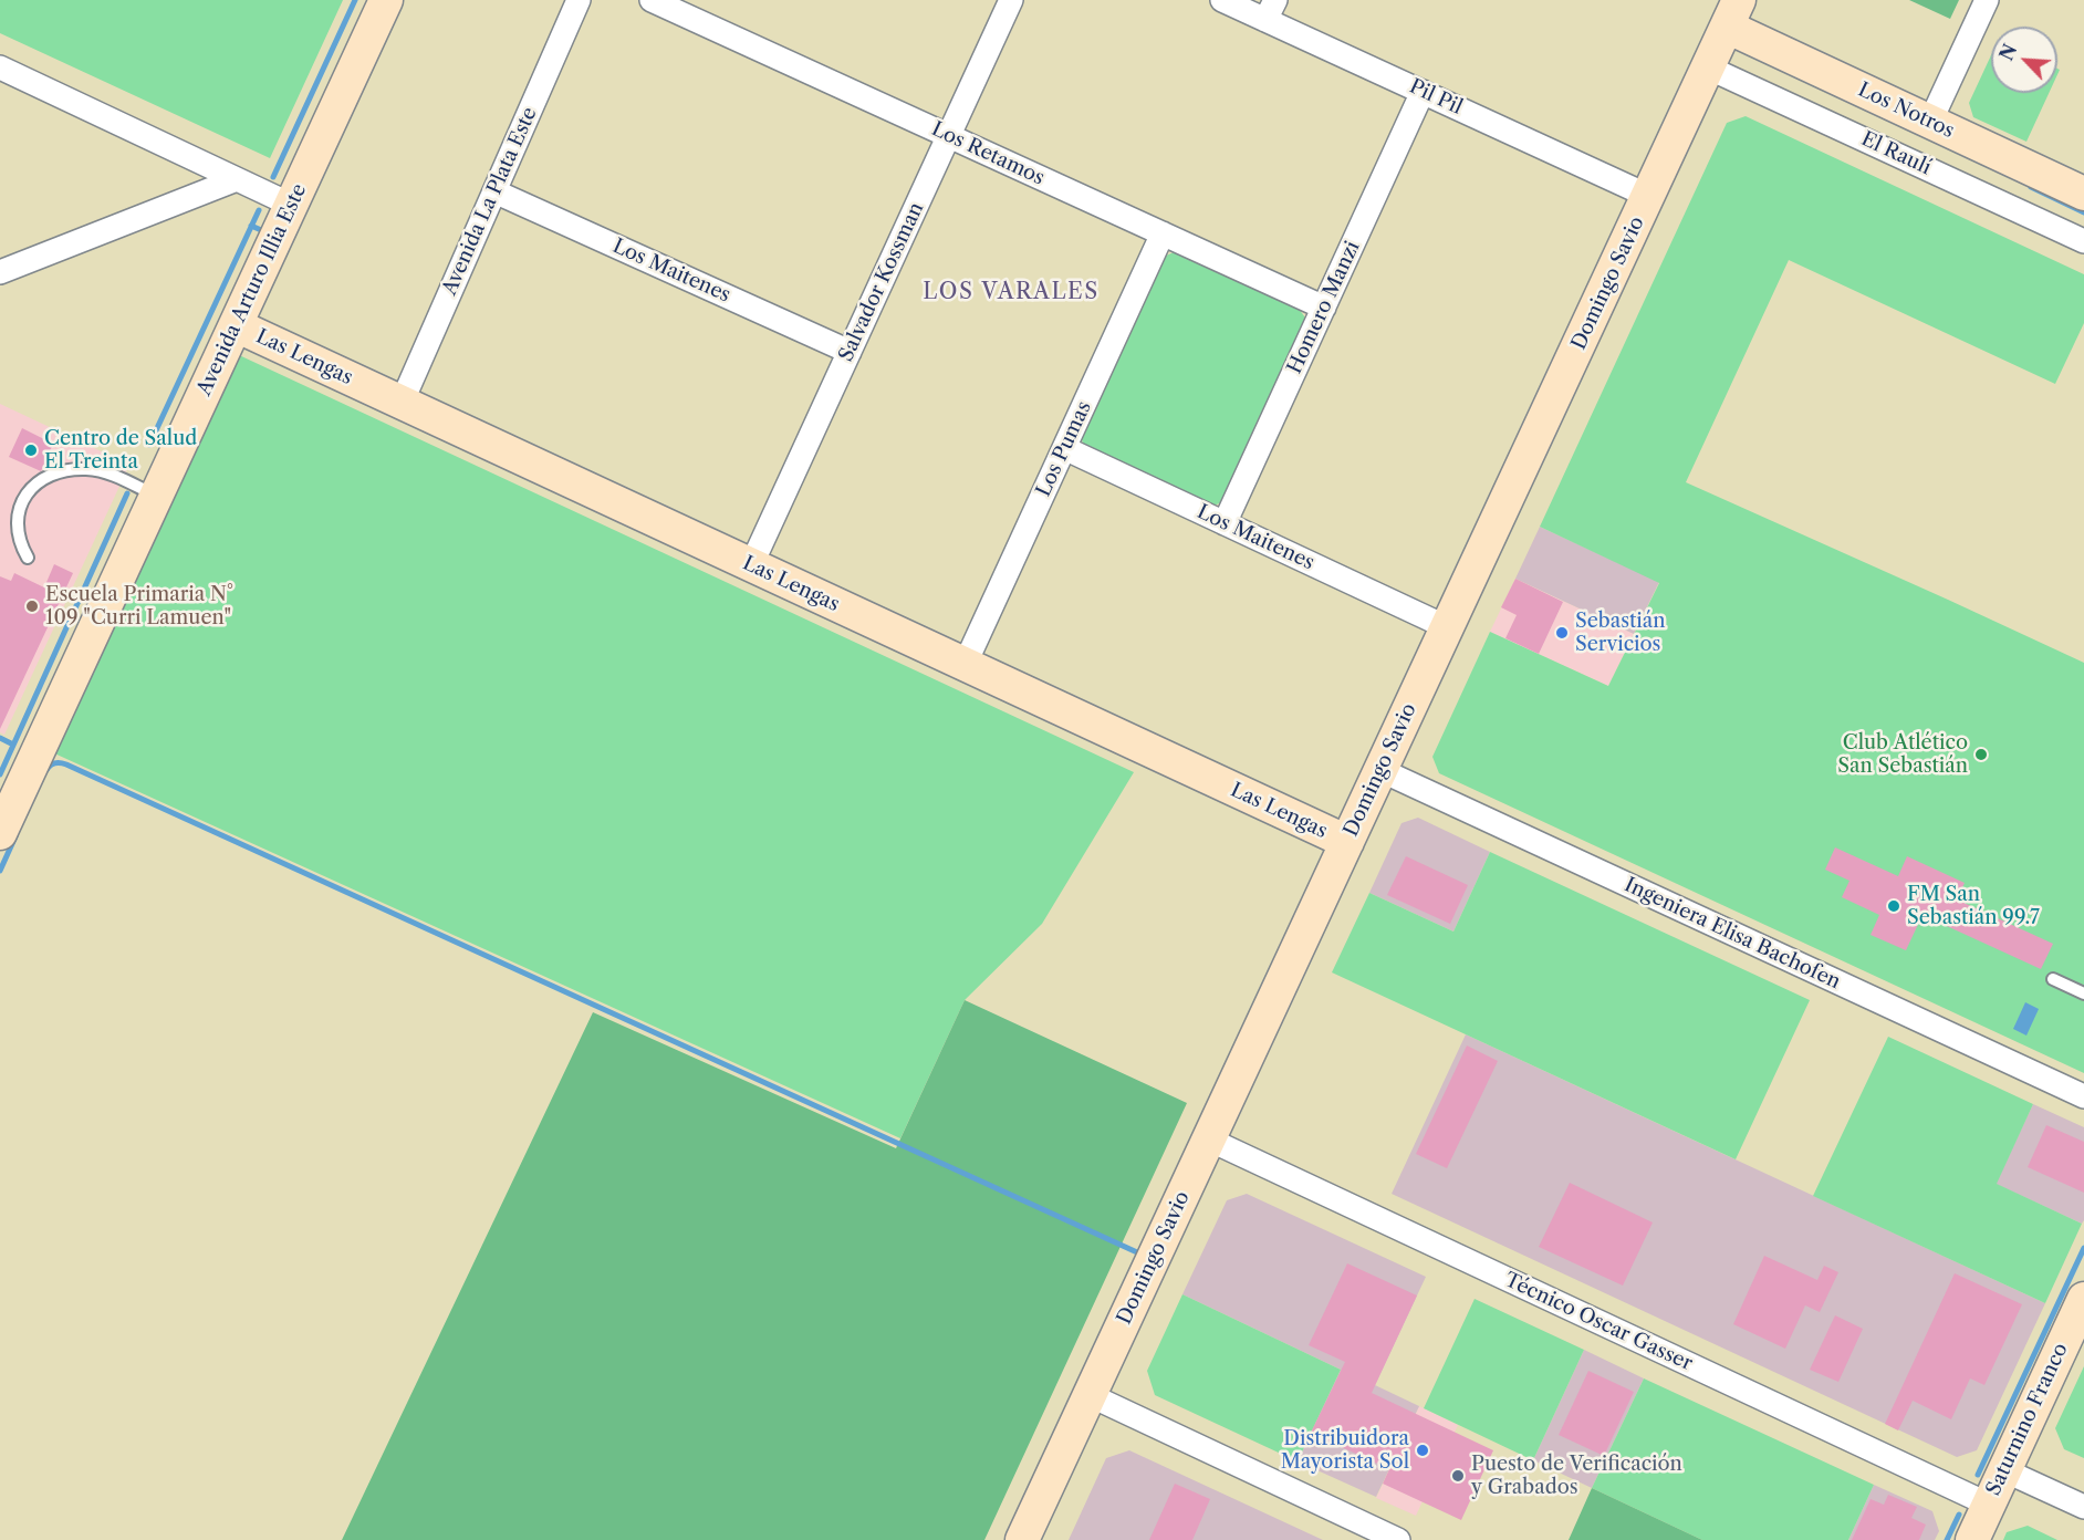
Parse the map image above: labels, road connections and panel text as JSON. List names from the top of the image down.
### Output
{
  "streets": {
    "street": [
      "Pil Pil",
      "Los Notros",
      "Los Retamos",
      "El Raulí",
      "Avenida La Plata Este",
      "Los Maitenes",
      "Salvador Kossman",
      "Domingo Savio",
      "Avenida Arturo Illia Este",
      "Homero Manzi",
      "Las Lengas",
      "Los Pumas",
      "Ingeniera Elisa Bachofen",
      "Técnico Oscar Gasser",
      "Saturnino Franco"
    ]
  },
  "crossings": [
    ["Pil Pil", "Domingo Savio"],
    ["Pil Pil", "Homero Manzi"],
    ["Los Notros", "Domingo Savio"],
    ["Los Retamos", "Salvador Kossman"],
    ["Los Retamos", "Homero Manzi"],
    ["Los Retamos", "Los Pumas"],
    ["El Raulí", "Domingo Savio"],
    ["Avenida La Plata Este", "Los Maitenes"],
    ["Avenida La Plata Este", "Las Lengas"],
    ["Los Maitenes", "Salvador Kossman"],
    ["Los Maitenes", "Domingo Savio"],
    ["Los Maitenes", "Homero Manzi"],
    ["Los Maitenes", "Los Pumas"],
    ["Salvador Kossman", "Las Lengas"],
    ["Domingo Savio", "Las Lengas"],
    ["Domingo Savio", "Ingeniera Elisa Bachofen"],
    ["Domingo Savio", "Técnico Oscar Gasser"],
    ["Avenida Arturo Illia Este", "Las Lengas"],
    ["Las Lengas", "Los Pumas"],
    ["Técnico Oscar Gasser", "Saturnino Franco"]
  ],
  "districts": ["LOS VARALES"],
  "places": [
    "Centro de Salud El Treinta",
    "Escuela Primaria N° 109 \"Curri Lamuen\"",
    "Sebastián Servicios",
    "Club Atlético San Sebastián",
    "FM San Sebastián 99.7",
    "Distribuidora Mayorista Sol",
    "Puesto de Verificación y Grabados"
  ],
  "north": "top left"
}
